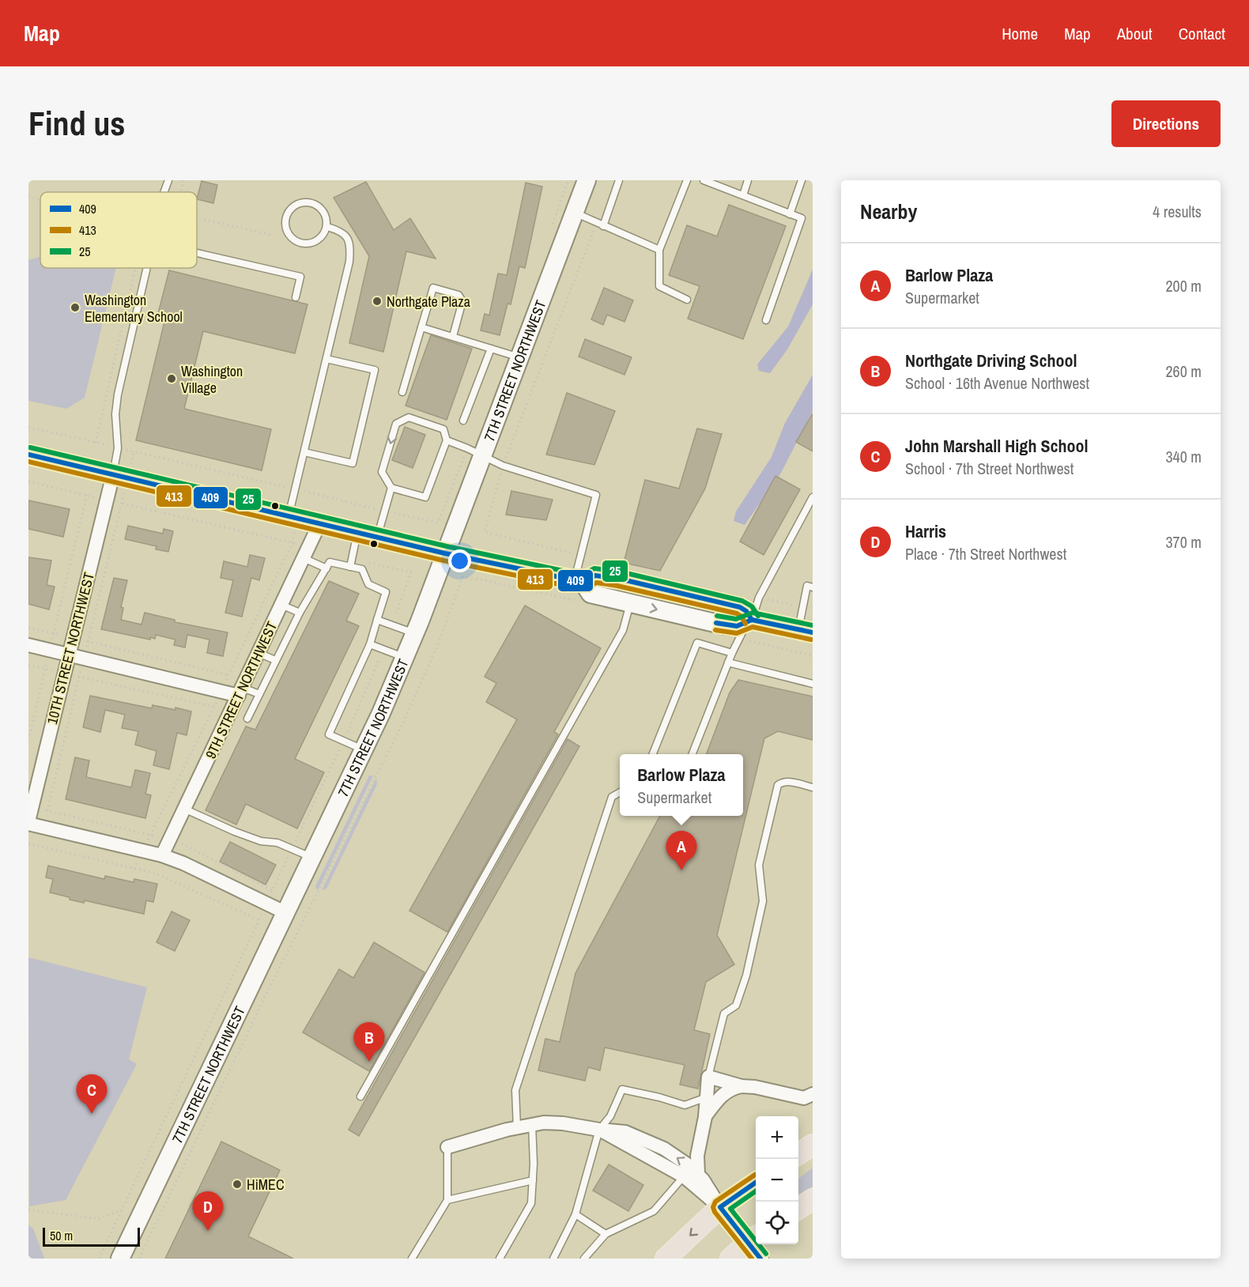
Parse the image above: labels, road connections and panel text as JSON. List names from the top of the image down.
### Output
{
  "streets": {
    "main road": ["7TH STREET NORTHWEST"],
    "street": ["10TH STREET NORTHWEST", "9TH STREET NORTHWEST"]
  },
  "places": [
    "Northgate Plaza",
    "Washington Elementary School",
    "Washington Village",
    "HiMEC"
  ],
  "lines": ["transit line 25", "transit line 409", "transit line 413"],
  "legend": ["409", "413", "25"],
  "scale_bar": "50 m",
  "page": {
    "header": "Map",
    "nav": [
      "Home",
      "Map",
      "About",
      "Contact"
    ],
    "buttons": "Directions",
    "title": "Find us",
    "heading": ["Nearby", "4 results"],
    "list": [
      {
        "mark": "A",
        "name": "Barlow Plaza",
        "note": "Supermarket",
        "value": "200 m"
      },
      {
        "mark": "B",
        "name": "Northgate Driving School",
        "note": "School · 16th Avenue Northwest",
        "value": "260 m"
      },
      {
        "mark": "C",
        "name": "John Marshall High School",
        "note": "School · 7th Street Northwest",
        "value": "340 m"
      },
      {
        "mark": "D",
        "name": "Harris",
        "note": "Place · 7th Street Northwest",
        "value": "370 m"
      }
    ],
    "popup": ["Barlow Plaza", "Supermarket"],
    "pins": [
      "A",
      "B",
      "C",
      "D"
    ],
    "map_buttons": ["+", "−"],
    "scale": "50 m"
  }
}
